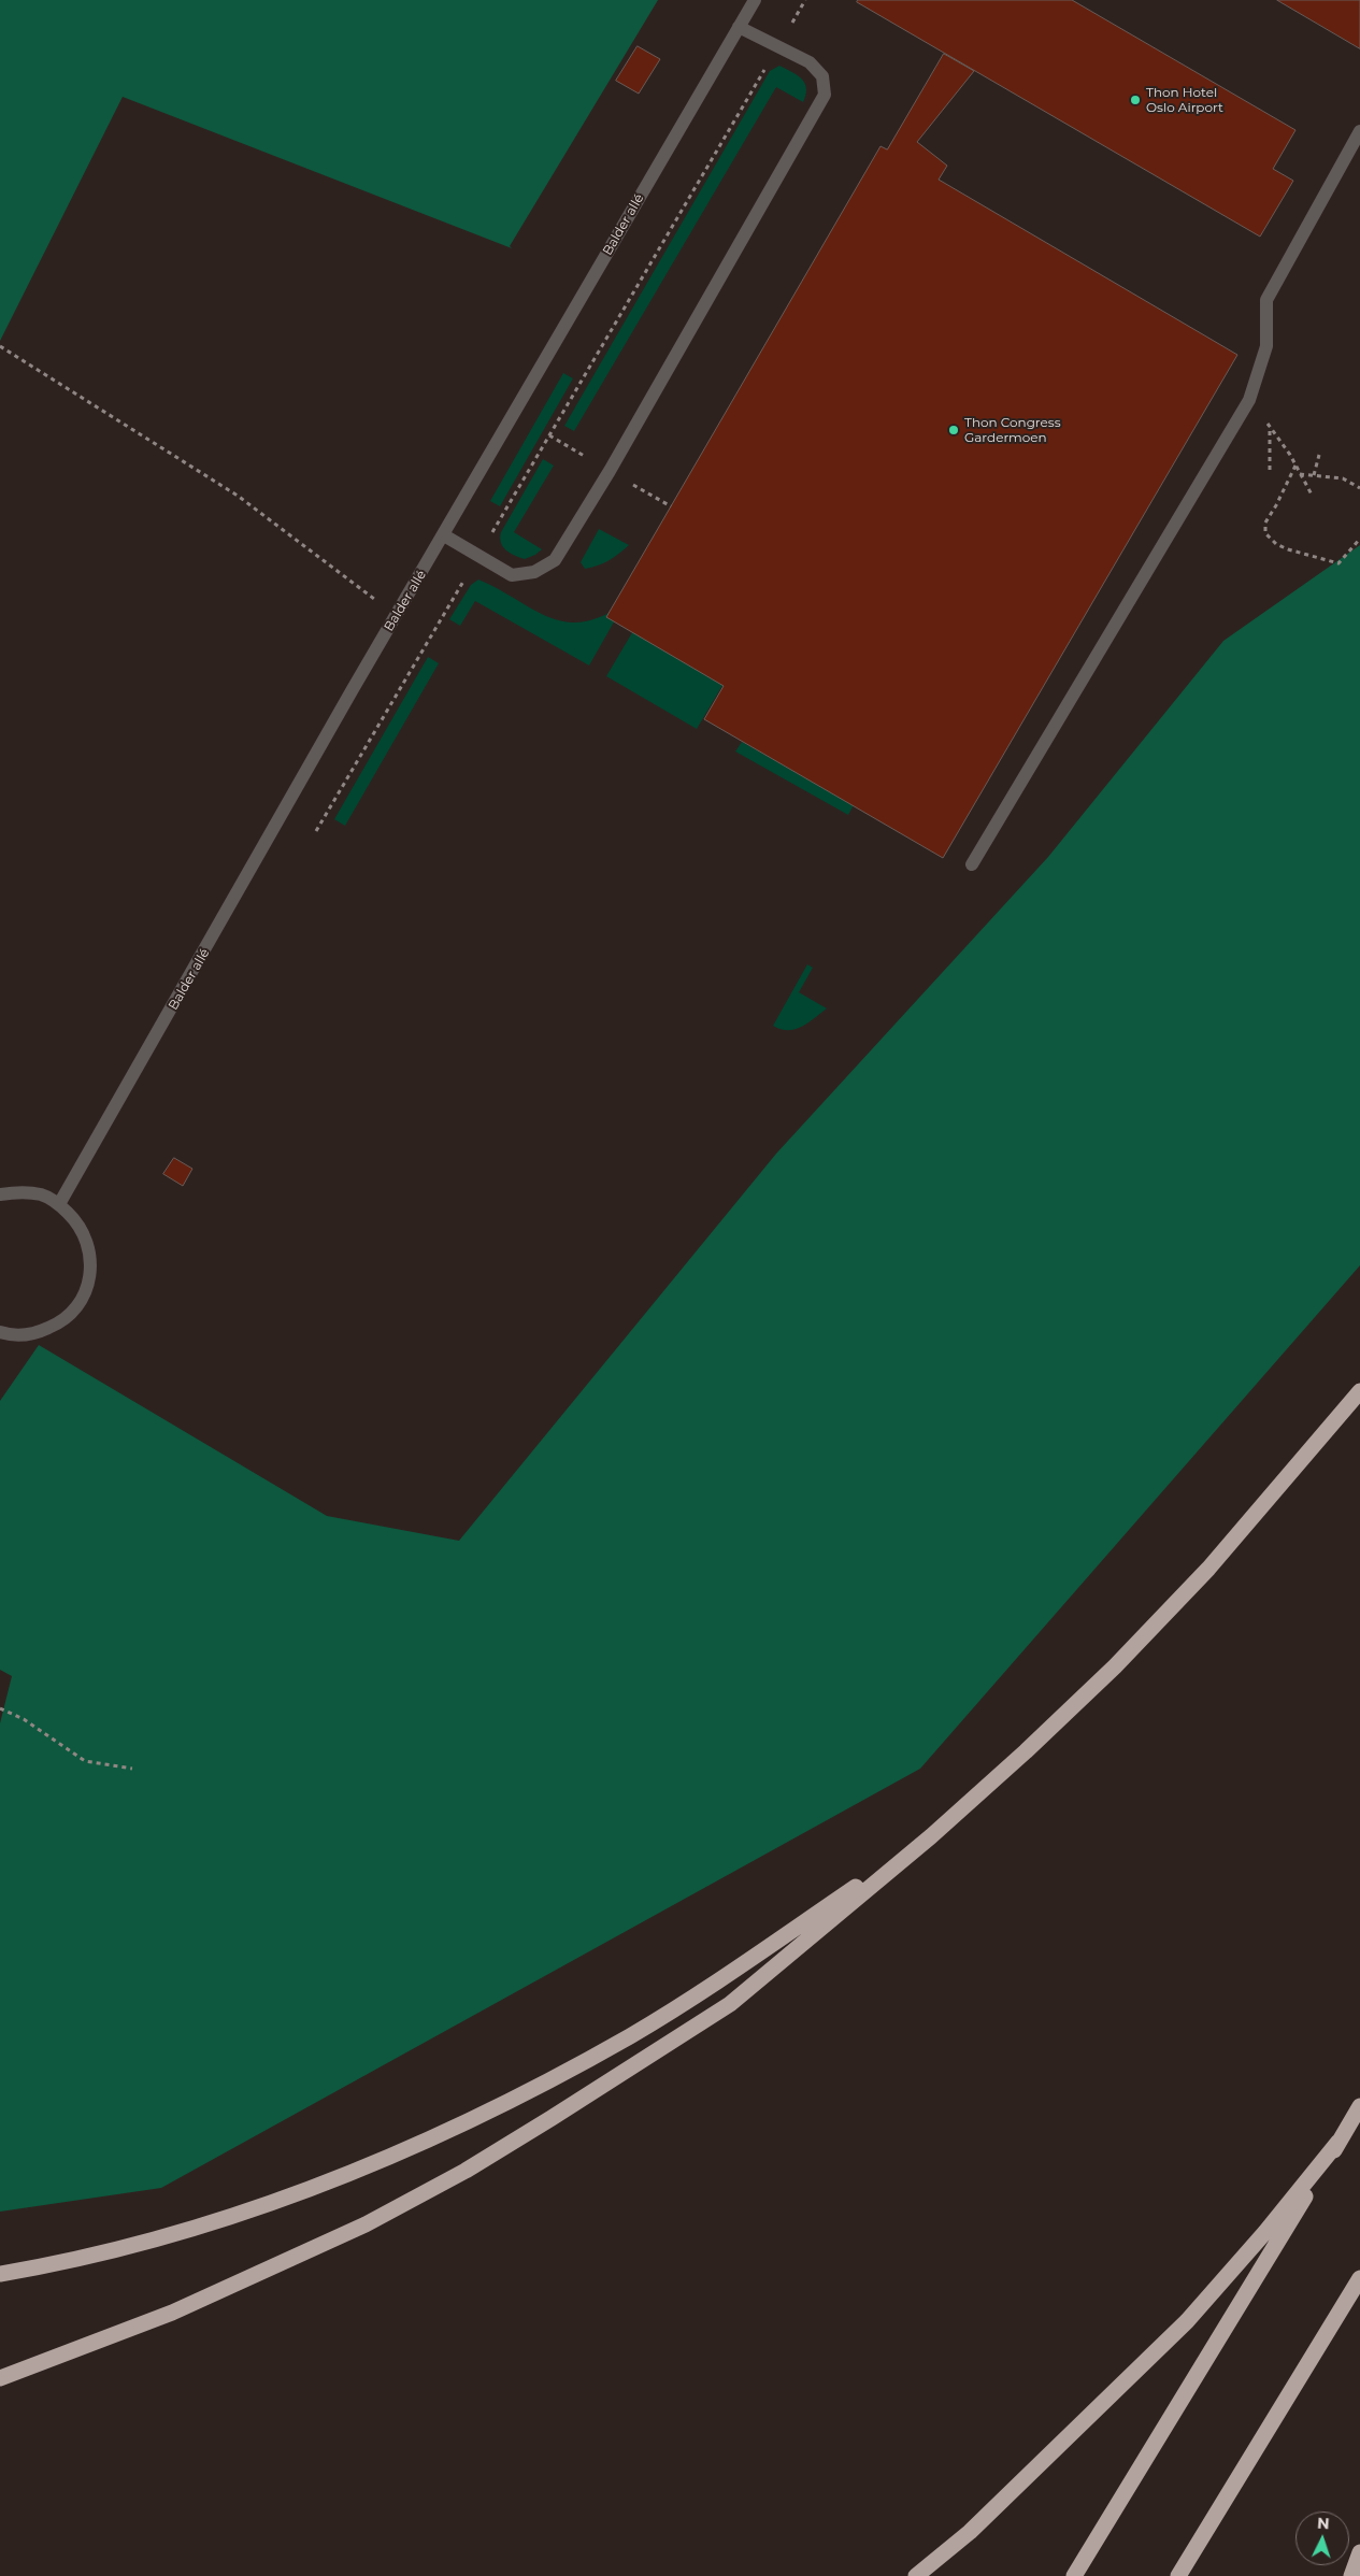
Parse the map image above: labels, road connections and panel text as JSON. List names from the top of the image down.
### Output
{
  "streets": {
    "street": ["Balder allé"]
  },
  "places": ["Thon Hotel Oslo Airport", "Thon Congress Gardermoen"],
  "north": "top"
}
